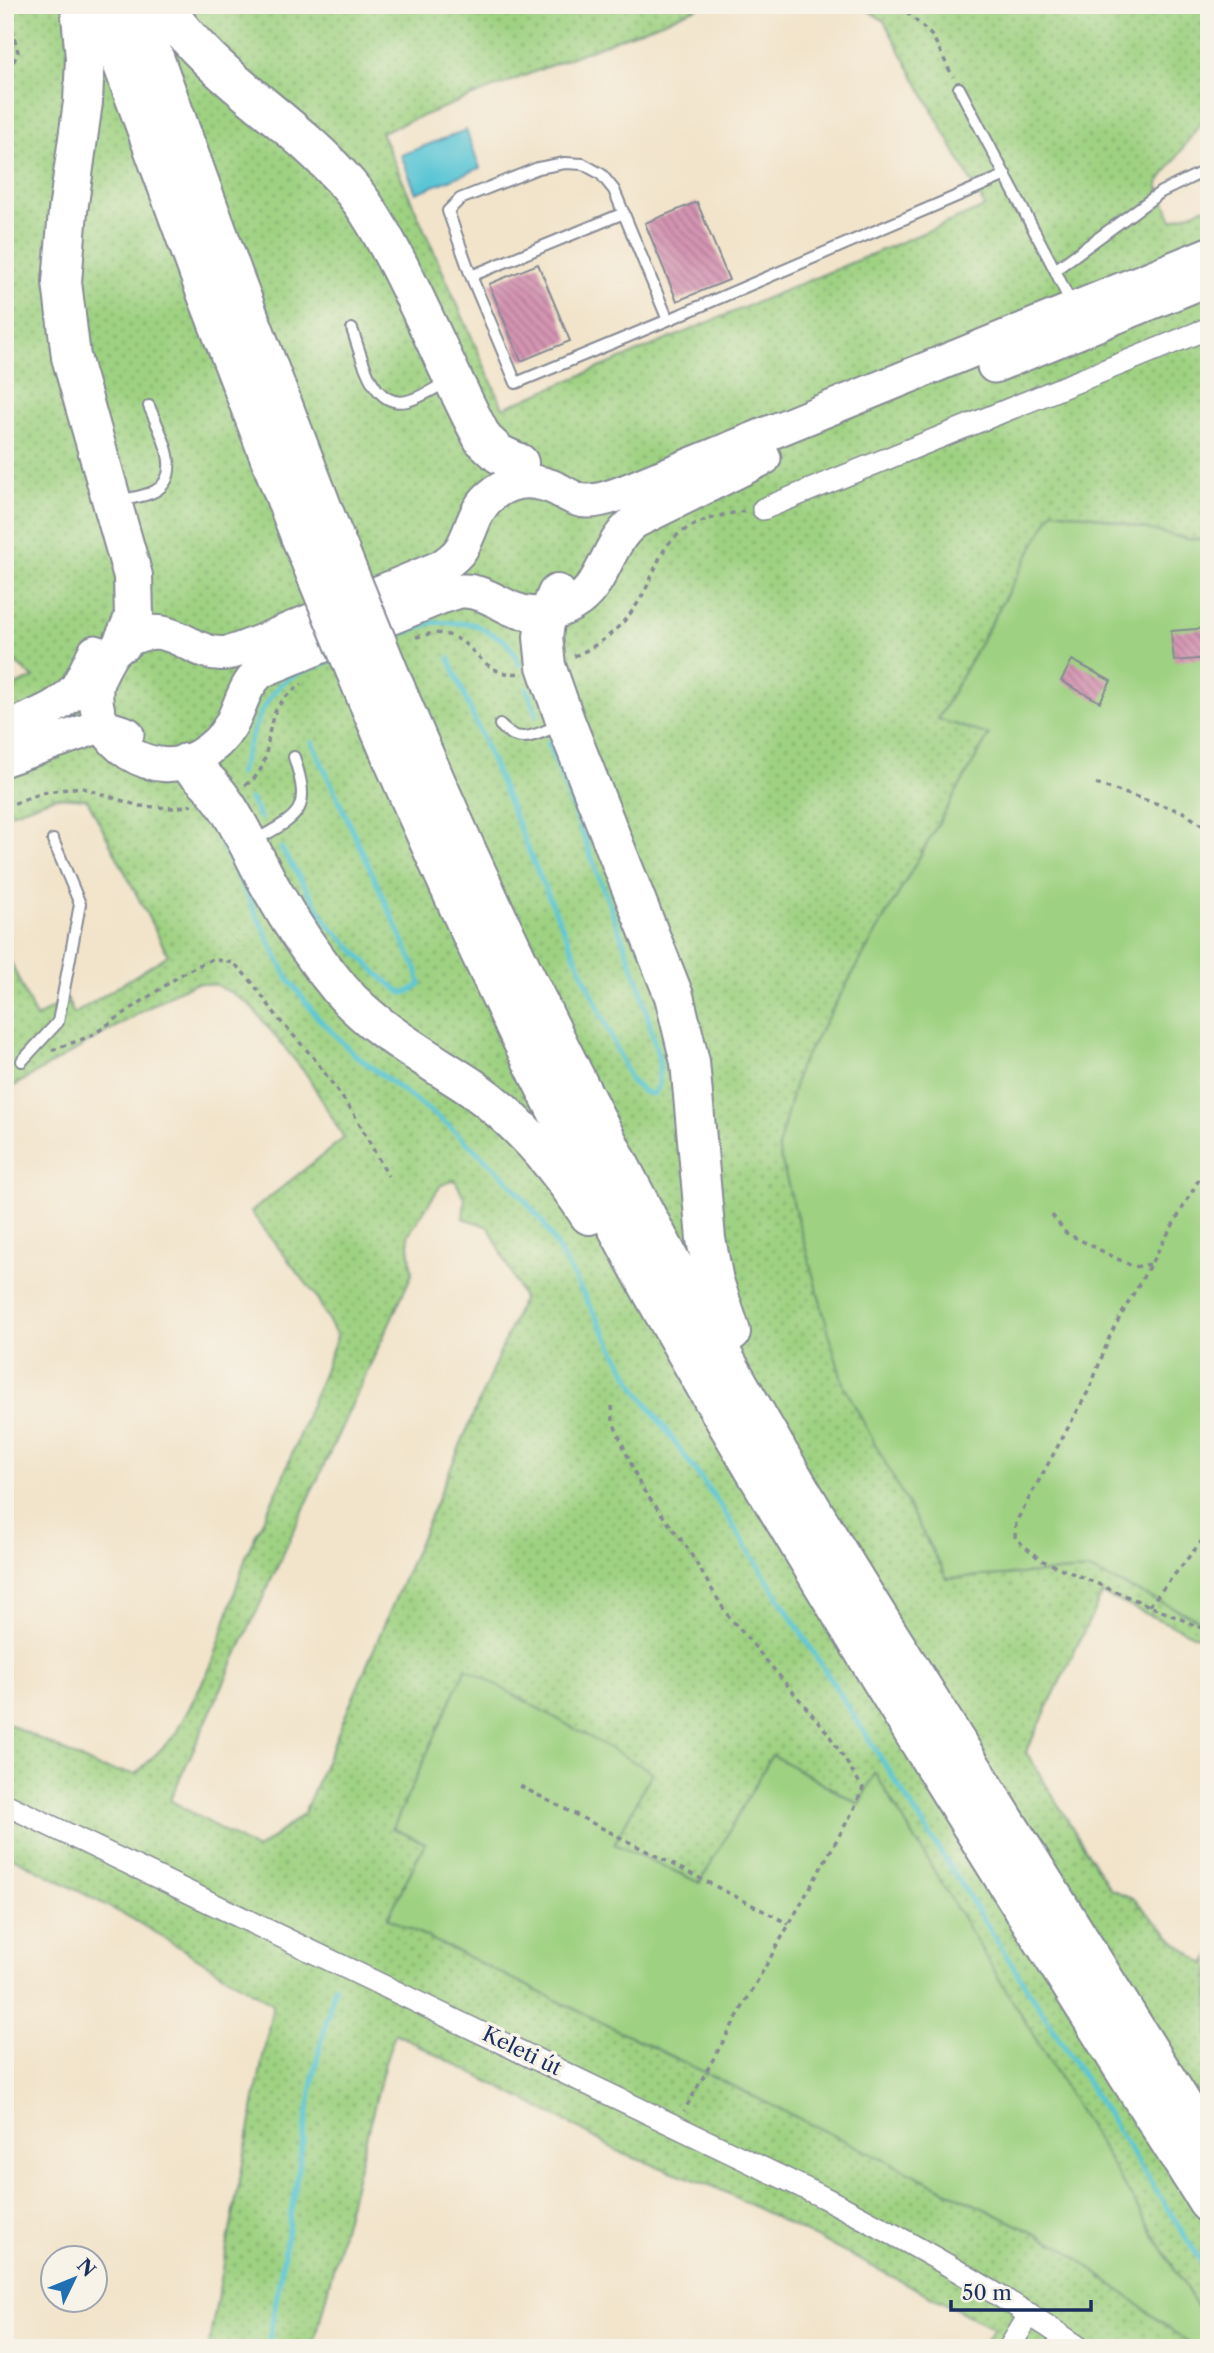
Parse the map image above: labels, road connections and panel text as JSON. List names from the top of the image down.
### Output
{
  "streets": {
    "street": ["Keleti út"]
  },
  "scale_bar": "50 m",
  "north": "top right"
}
